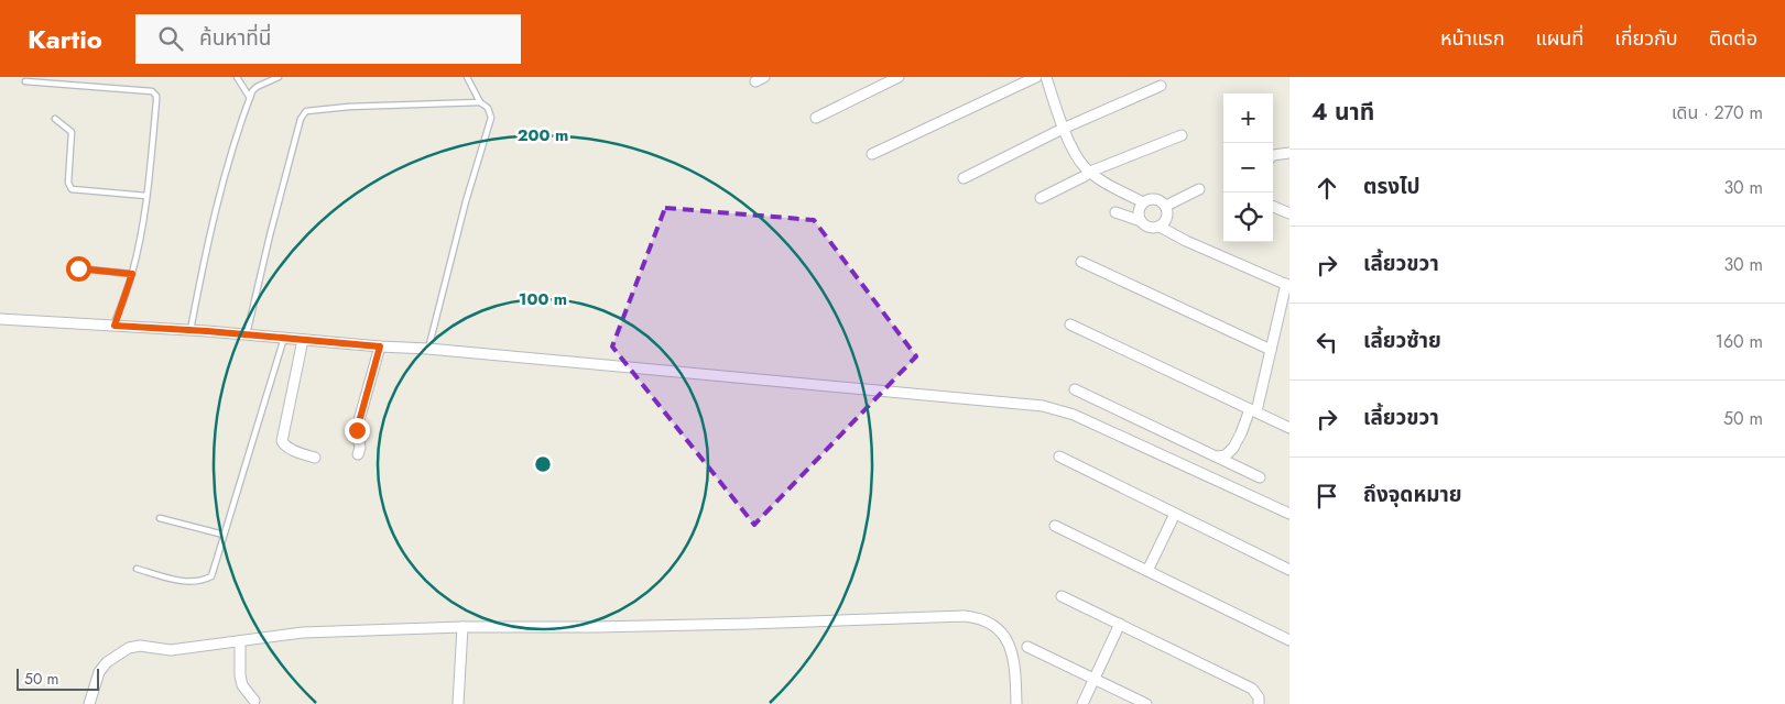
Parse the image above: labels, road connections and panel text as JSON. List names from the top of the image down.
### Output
{
  "scale_bar": "50 m",
  "page": {
    "header": "Kartio",
    "search": "ค้นหาที่นี่",
    "nav": [
      "หน้าแรก",
      "แผนที่",
      "เกี่ยวกับ",
      "ติดต่อ"
    ],
    "heading": ["4 นาที", "เดิน · 270 m"],
    "map_buttons": ["+", "−"],
    "list": [
      ["ตรงไป", "30 m"],
      ["เลี้ยวขวา", "30 m"],
      ["เลี้ยวซ้าย", "160 m"],
      ["เลี้ยวขวา", "50 m"],
      "ถึงจุดหมาย"
    ],
    "scale": "50 m"
  },
  "rings": ["200 m", "100 m"]
}
